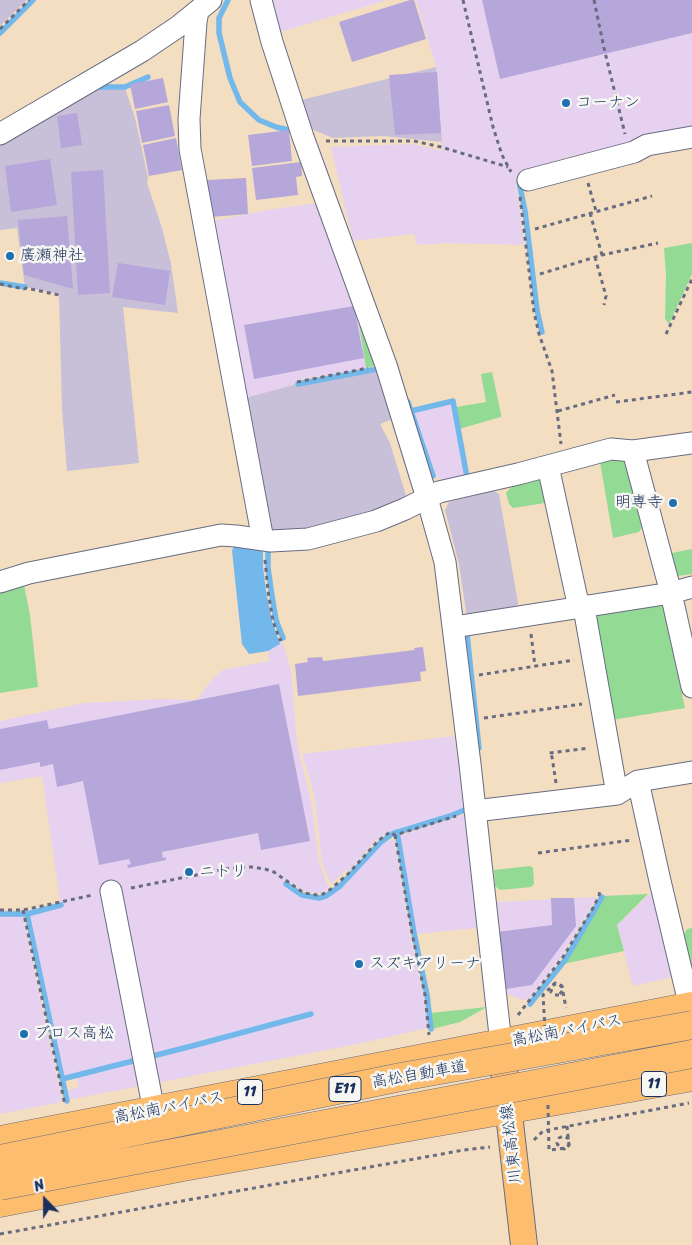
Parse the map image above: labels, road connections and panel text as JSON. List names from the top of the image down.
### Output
{
  "streets": {
    "highway": [
      "高松南バイパス",
      "高松自動車道",
      "11",
      "E11"
    ],
    "main road": ["川東高松線"]
  },
  "crossings": [
    ["高松南バイパス", "高松自動車道"],
    ["高松南バイパス", "川東高松線"],
    ["11", "川東高松線"]
  ],
  "places": [
    "コーナン",
    "廣瀬神社",
    "明専寺",
    "ニトリ",
    "スズキアリーナ",
    "ブロス高松"
  ],
  "north": "top"
}
